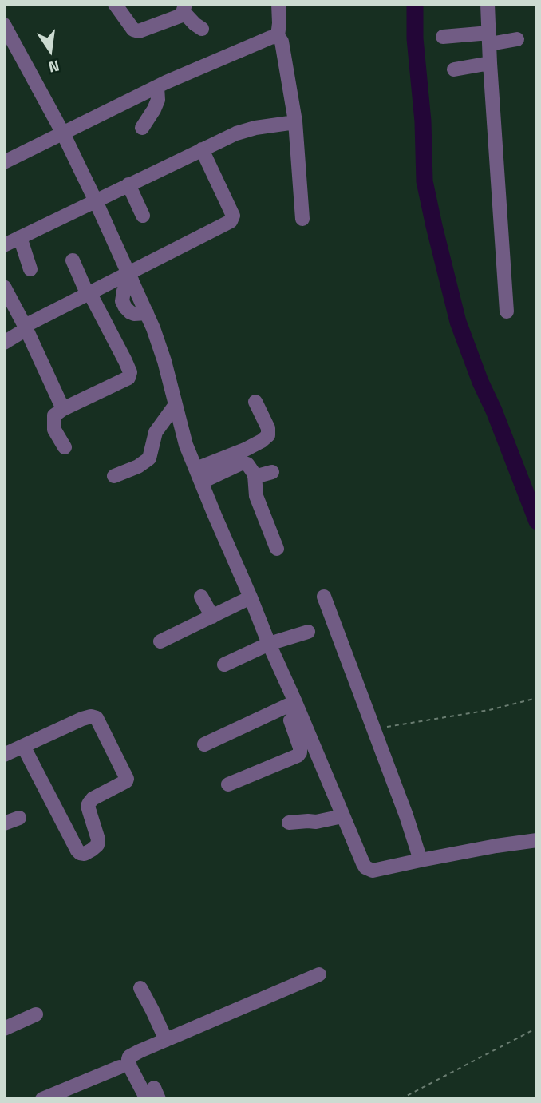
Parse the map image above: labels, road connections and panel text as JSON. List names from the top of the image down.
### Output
{
  "north": "bottom"
}
